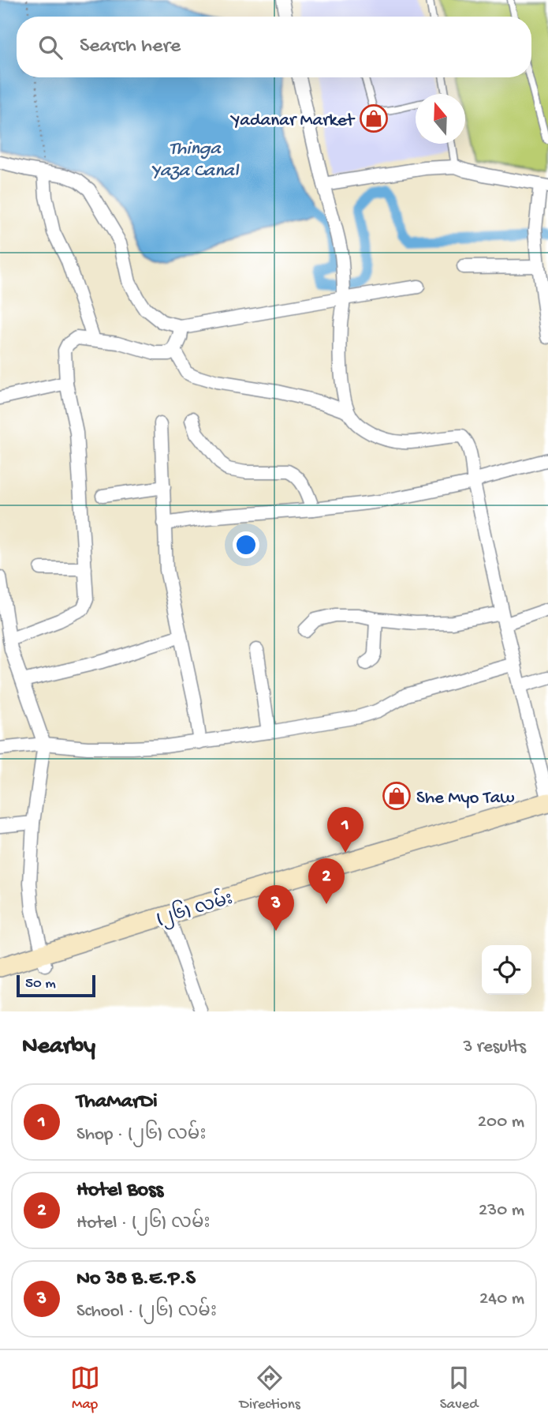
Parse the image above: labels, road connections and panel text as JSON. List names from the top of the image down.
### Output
{
  "streets": {
    "main road": ["(၂၆) လမ်း"]
  },
  "water": ["Thinga Yaza Canal"],
  "places": {
    "shop": ["Yadanar Market", "She Myo Taw"]
  },
  "scale_bar": "50 m",
  "north": "top",
  "page": {
    "search": "Search here",
    "pins": ["1", "2", "3"],
    "scale": "50 m",
    "heading": ["Nearby", "3 results"],
    "list": [
      {
        "mark": "1",
        "name": "ThaMarDi",
        "note": "Shop · (၂၆) လမ်း",
        "value": "200 m"
      },
      {
        "mark": "2",
        "name": "Hotel Boss",
        "note": "Hotel · (၂၆) လမ်း",
        "value": "230 m"
      },
      {
        "mark": "3",
        "name": "No 38 B.E.P.S",
        "note": "School · (၂၆) လမ်း",
        "value": "240 m"
      }
    ],
    "nav": ["Map", "Directions", "Saved"]
  }
}
